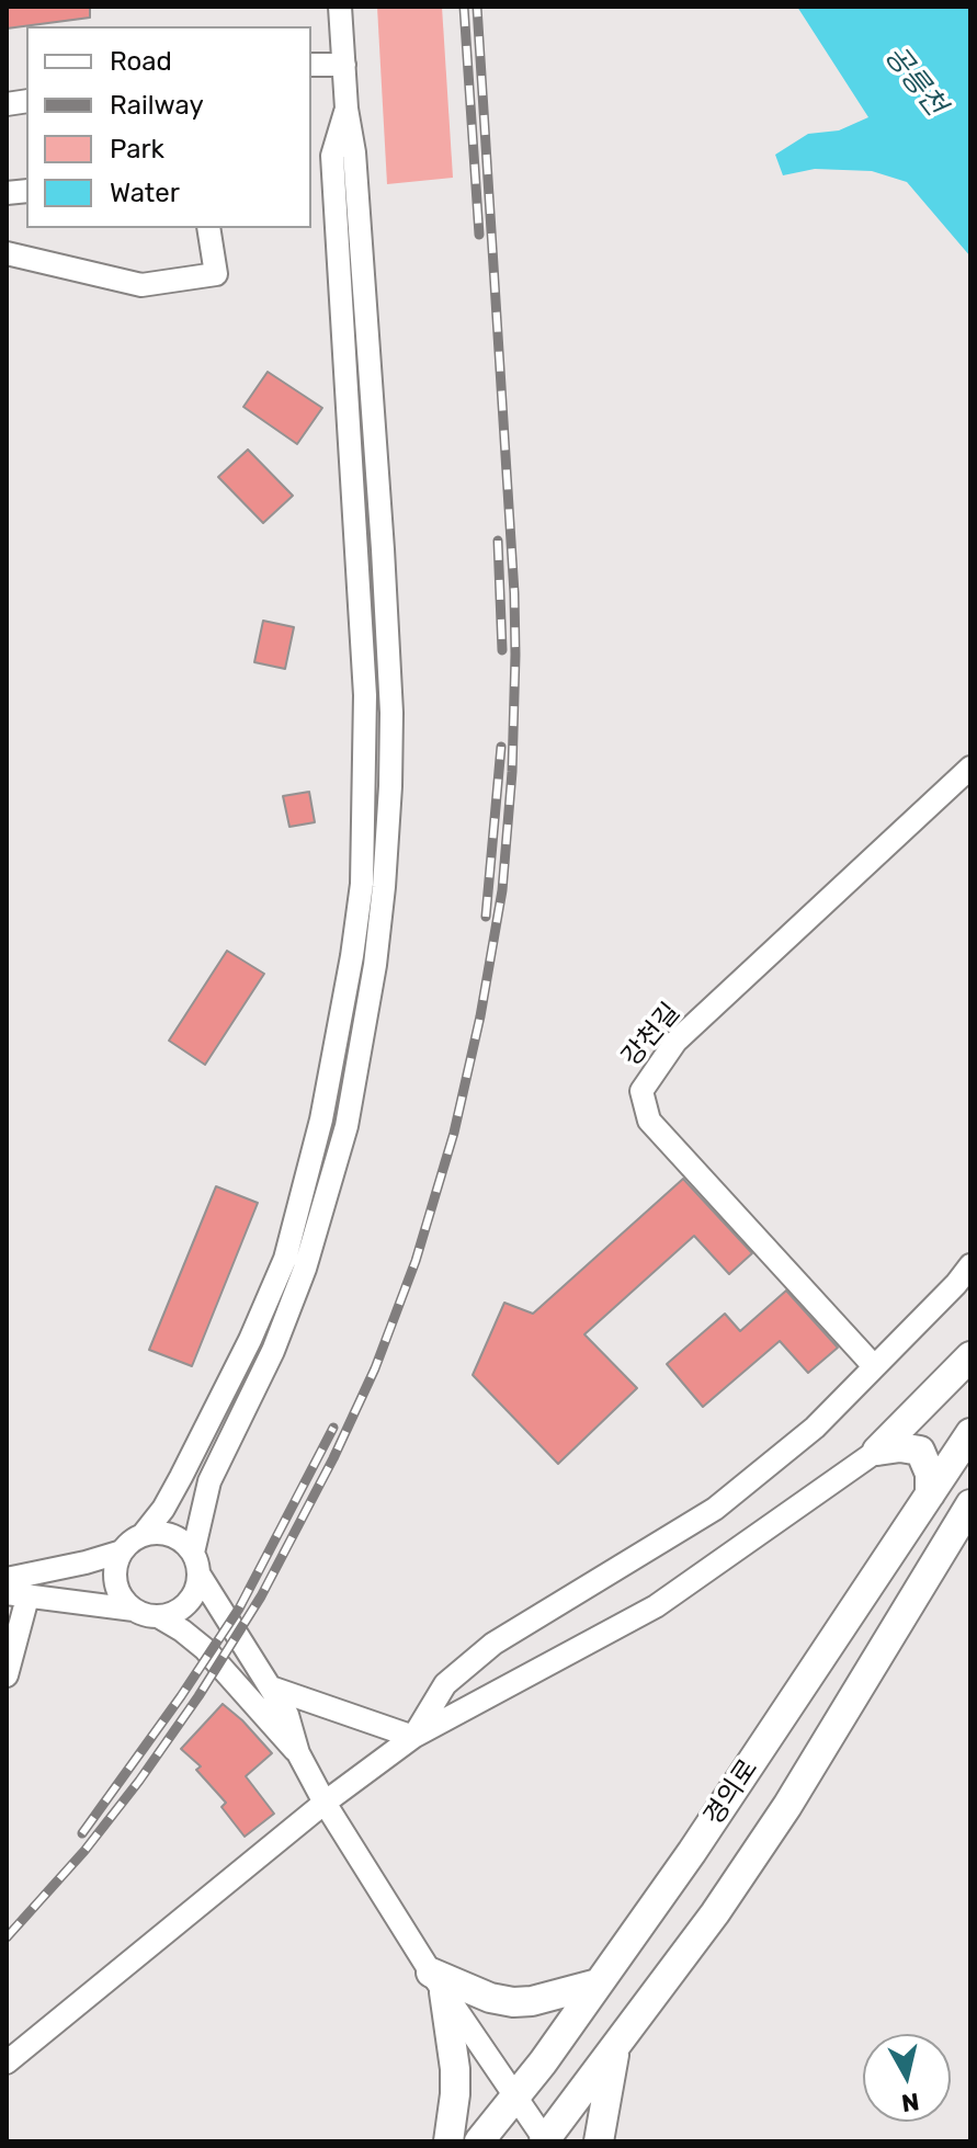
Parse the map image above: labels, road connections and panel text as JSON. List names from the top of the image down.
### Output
{
  "streets": {
    "main road": ["경의로"],
    "street": ["강천길"]
  },
  "water": ["공릉천"],
  "legend": [
    "Road",
    "Railway",
    "Park",
    "Water"
  ],
  "north": "bottom"
}
